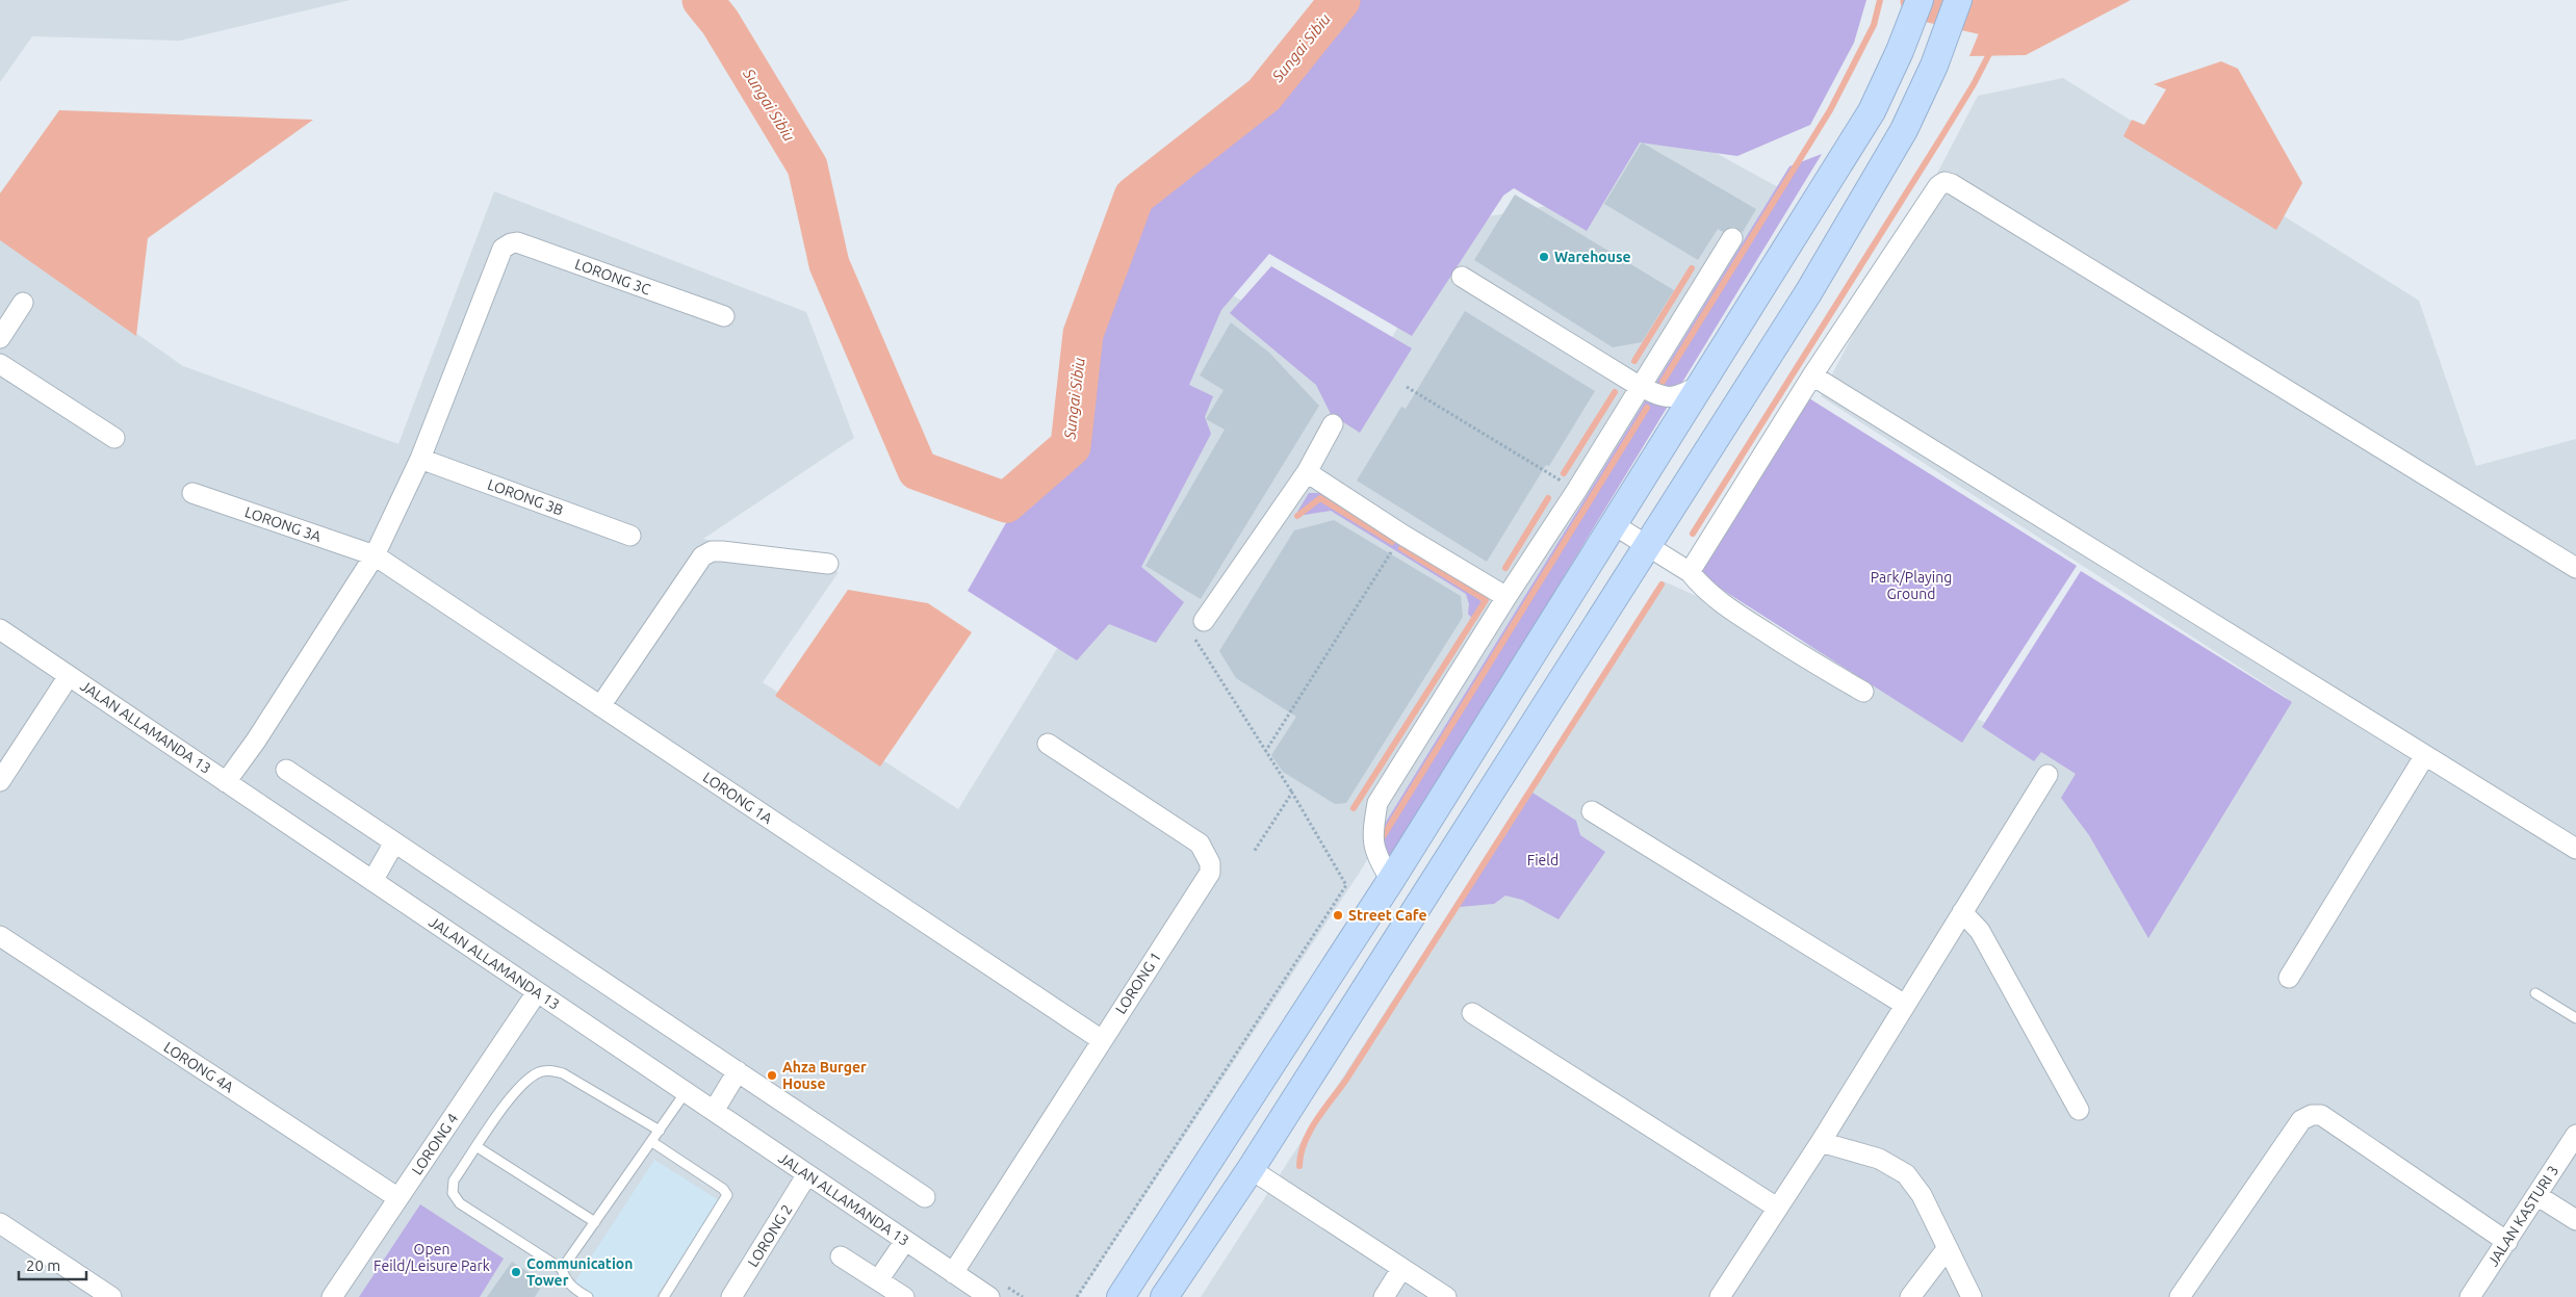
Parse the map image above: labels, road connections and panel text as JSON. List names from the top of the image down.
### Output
{
  "streets": {
    "street": [
      "LORONG 3C",
      "LORONG 3B",
      "LORONG 3A",
      "JALAN ALLAMANDA 13",
      "LORONG 1A",
      "LORONG 1",
      "LORONG 4A",
      "LORONG 4",
      "JALAN KASTURI 3",
      "LORONG 2"
    ]
  },
  "crossings": [
    ["LORONG 3C", "LORONG 3B"],
    ["LORONG 3A", "LORONG 1A"],
    ["JALAN ALLAMANDA 13", "LORONG 1"],
    ["JALAN ALLAMANDA 13", "LORONG 4"],
    ["JALAN ALLAMANDA 13", "LORONG 2"],
    ["LORONG 1A", "LORONG 1"],
    ["LORONG 4A", "LORONG 4"]
  ],
  "water": ["Sungai Sibiu"],
  "parks": ["Park/Playing Ground", "Field", "Open Feild/Leisure Park"],
  "places": [
    "Warehouse",
    "Street Cafe",
    "Ahza Burger House",
    "Communication Tower"
  ],
  "scale_bar": "20 m"
}
